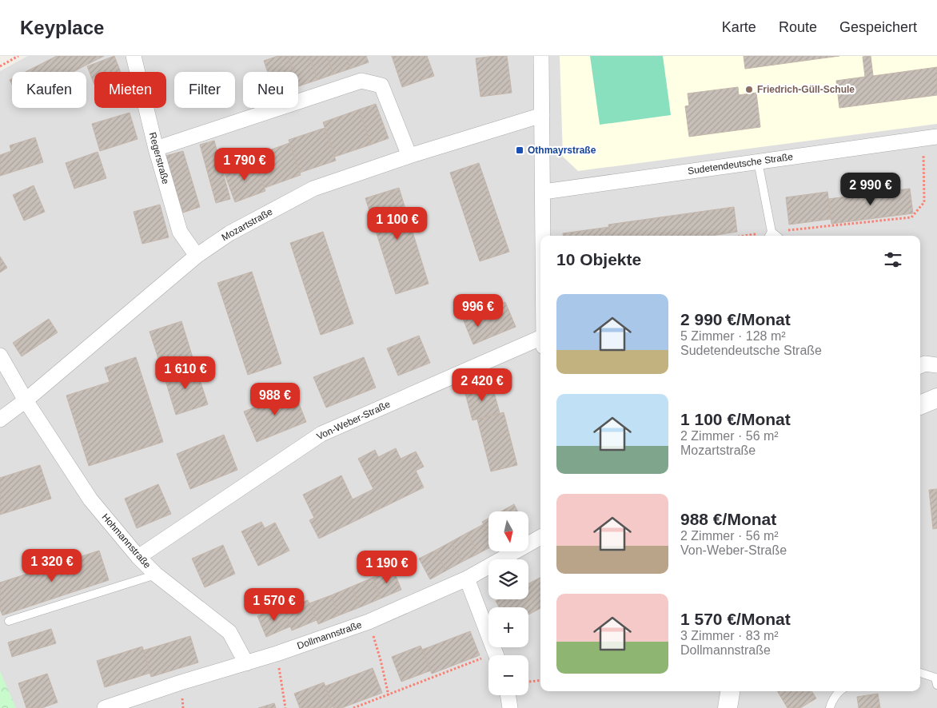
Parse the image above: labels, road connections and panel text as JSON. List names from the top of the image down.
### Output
{
  "streets": {
    "street": [
      "Regerstraße",
      "Sudetendeutsche Straße",
      "Mozartstraße",
      "Von-Weber-Straße",
      "Hohmannstraße",
      "Dollmannstraße"
    ]
  },
  "crossings": [
    ["Regerstraße", "Mozartstraße"],
    ["Mozartstraße", "Hohmannstraße"],
    ["Von-Weber-Straße", "Hohmannstraße"],
    ["Hohmannstraße", "Dollmannstraße"]
  ],
  "places": {
    "other": ["Friedrich-Güll-Schule"],
    "transit": ["Othmayrstraße"]
  },
  "north": "bottom",
  "page": {
    "header": "Keyplace",
    "nav": ["Karte", "Route", "Gespeichert"],
    "chip": [
      "Kaufen",
      "Mieten",
      "Filter",
      "Neu"
    ],
    "price": [
      "1 790 €",
      "2 990 €",
      "1 100 €",
      "996 €",
      "1 610 €",
      "2 420 €",
      "988 €",
      "1 320 €",
      "1 190 €",
      "1 570 €"
    ],
    "heading": "10 Objekte",
    "list": [
      {
        "name": "2 990 €/Monat",
        "note": "5 Zimmer · 128 m² · Sudetendeutsche Straße"
      },
      {
        "name": "1 100 €/Monat",
        "note": "2 Zimmer · 56 m² · Mozartstraße"
      },
      {
        "name": "988 €/Monat",
        "note": "2 Zimmer · 56 m² · Von-Weber-Straße"
      },
      {
        "name": "1 570 €/Monat",
        "note": "3 Zimmer · 83 m² · Dollmannstraße"
      }
    ],
    "map_buttons": ["+", "−"]
  }
}
